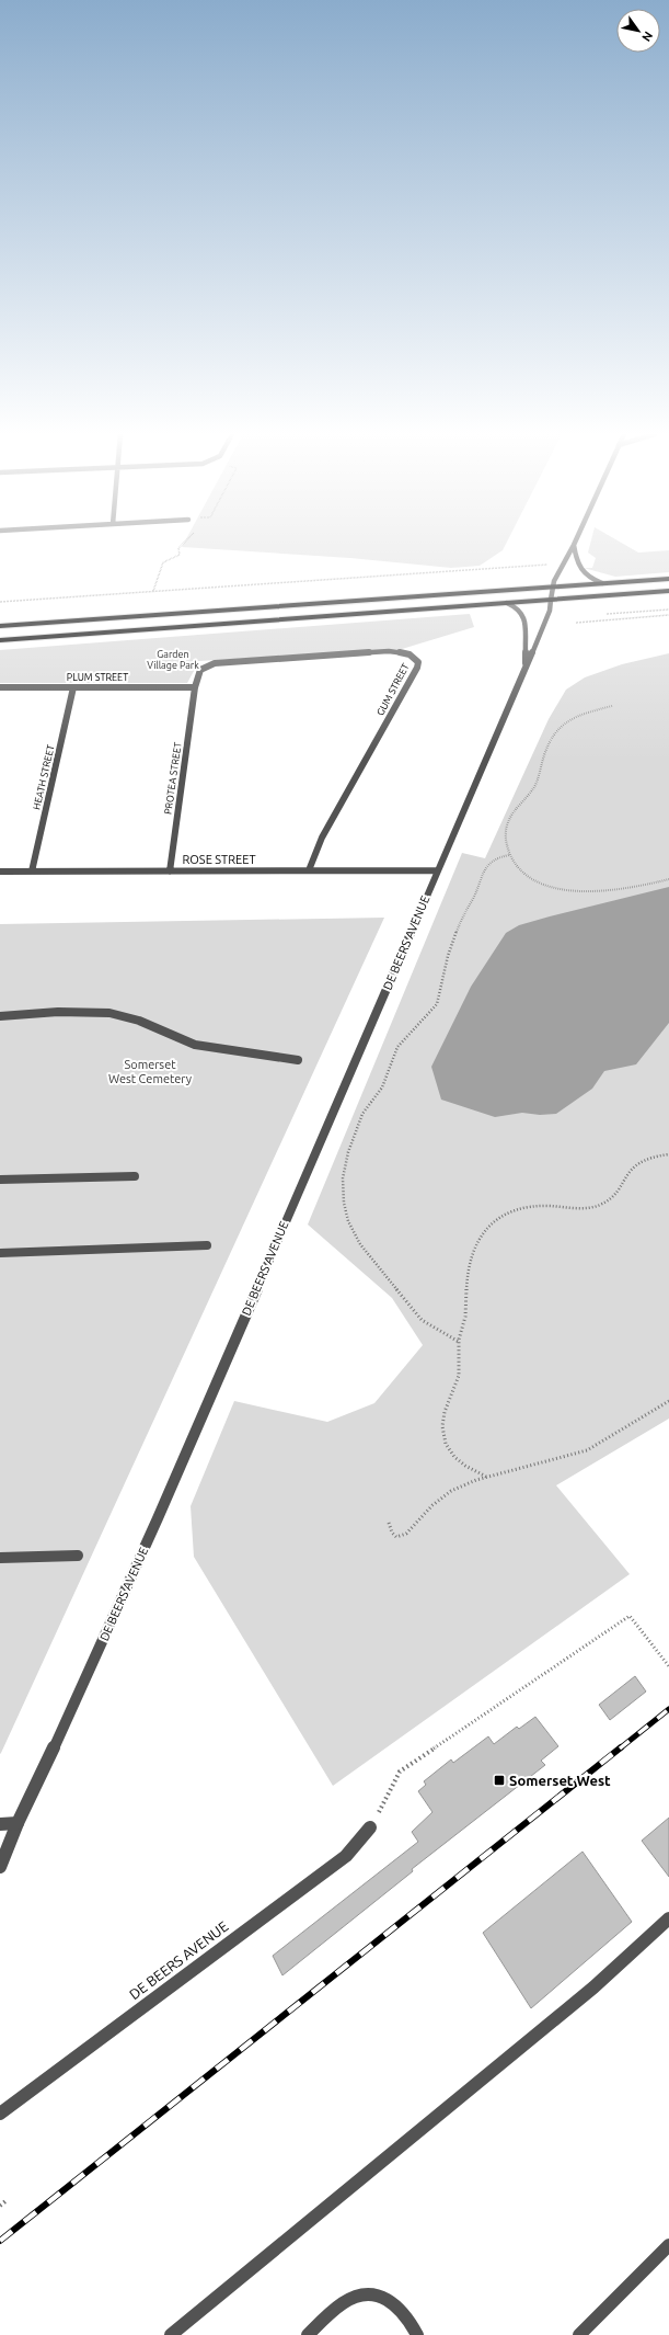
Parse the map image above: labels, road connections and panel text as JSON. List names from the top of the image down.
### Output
{
  "streets": {
    "street": [
      "PLUM STREET",
      "GUM STREET",
      "HEATH STREET",
      "PROTEA STREET",
      "ROSE STREET",
      "DE BEERS AVENUE"
    ]
  },
  "crossings": [
    ["PLUM STREET", "GUM STREET"],
    ["PLUM STREET", "HEATH STREET"],
    ["PLUM STREET", "PROTEA STREET"],
    ["GUM STREET", "PROTEA STREET"],
    ["GUM STREET", "ROSE STREET"],
    ["HEATH STREET", "ROSE STREET"],
    ["PROTEA STREET", "ROSE STREET"],
    ["ROSE STREET", "DE BEERS AVENUE"]
  ],
  "parks": ["Garden Village Park", "Somerset West Cemetery"],
  "places": {
    "transit": ["Somerset West"]
  },
  "north": "bottom right"
}
